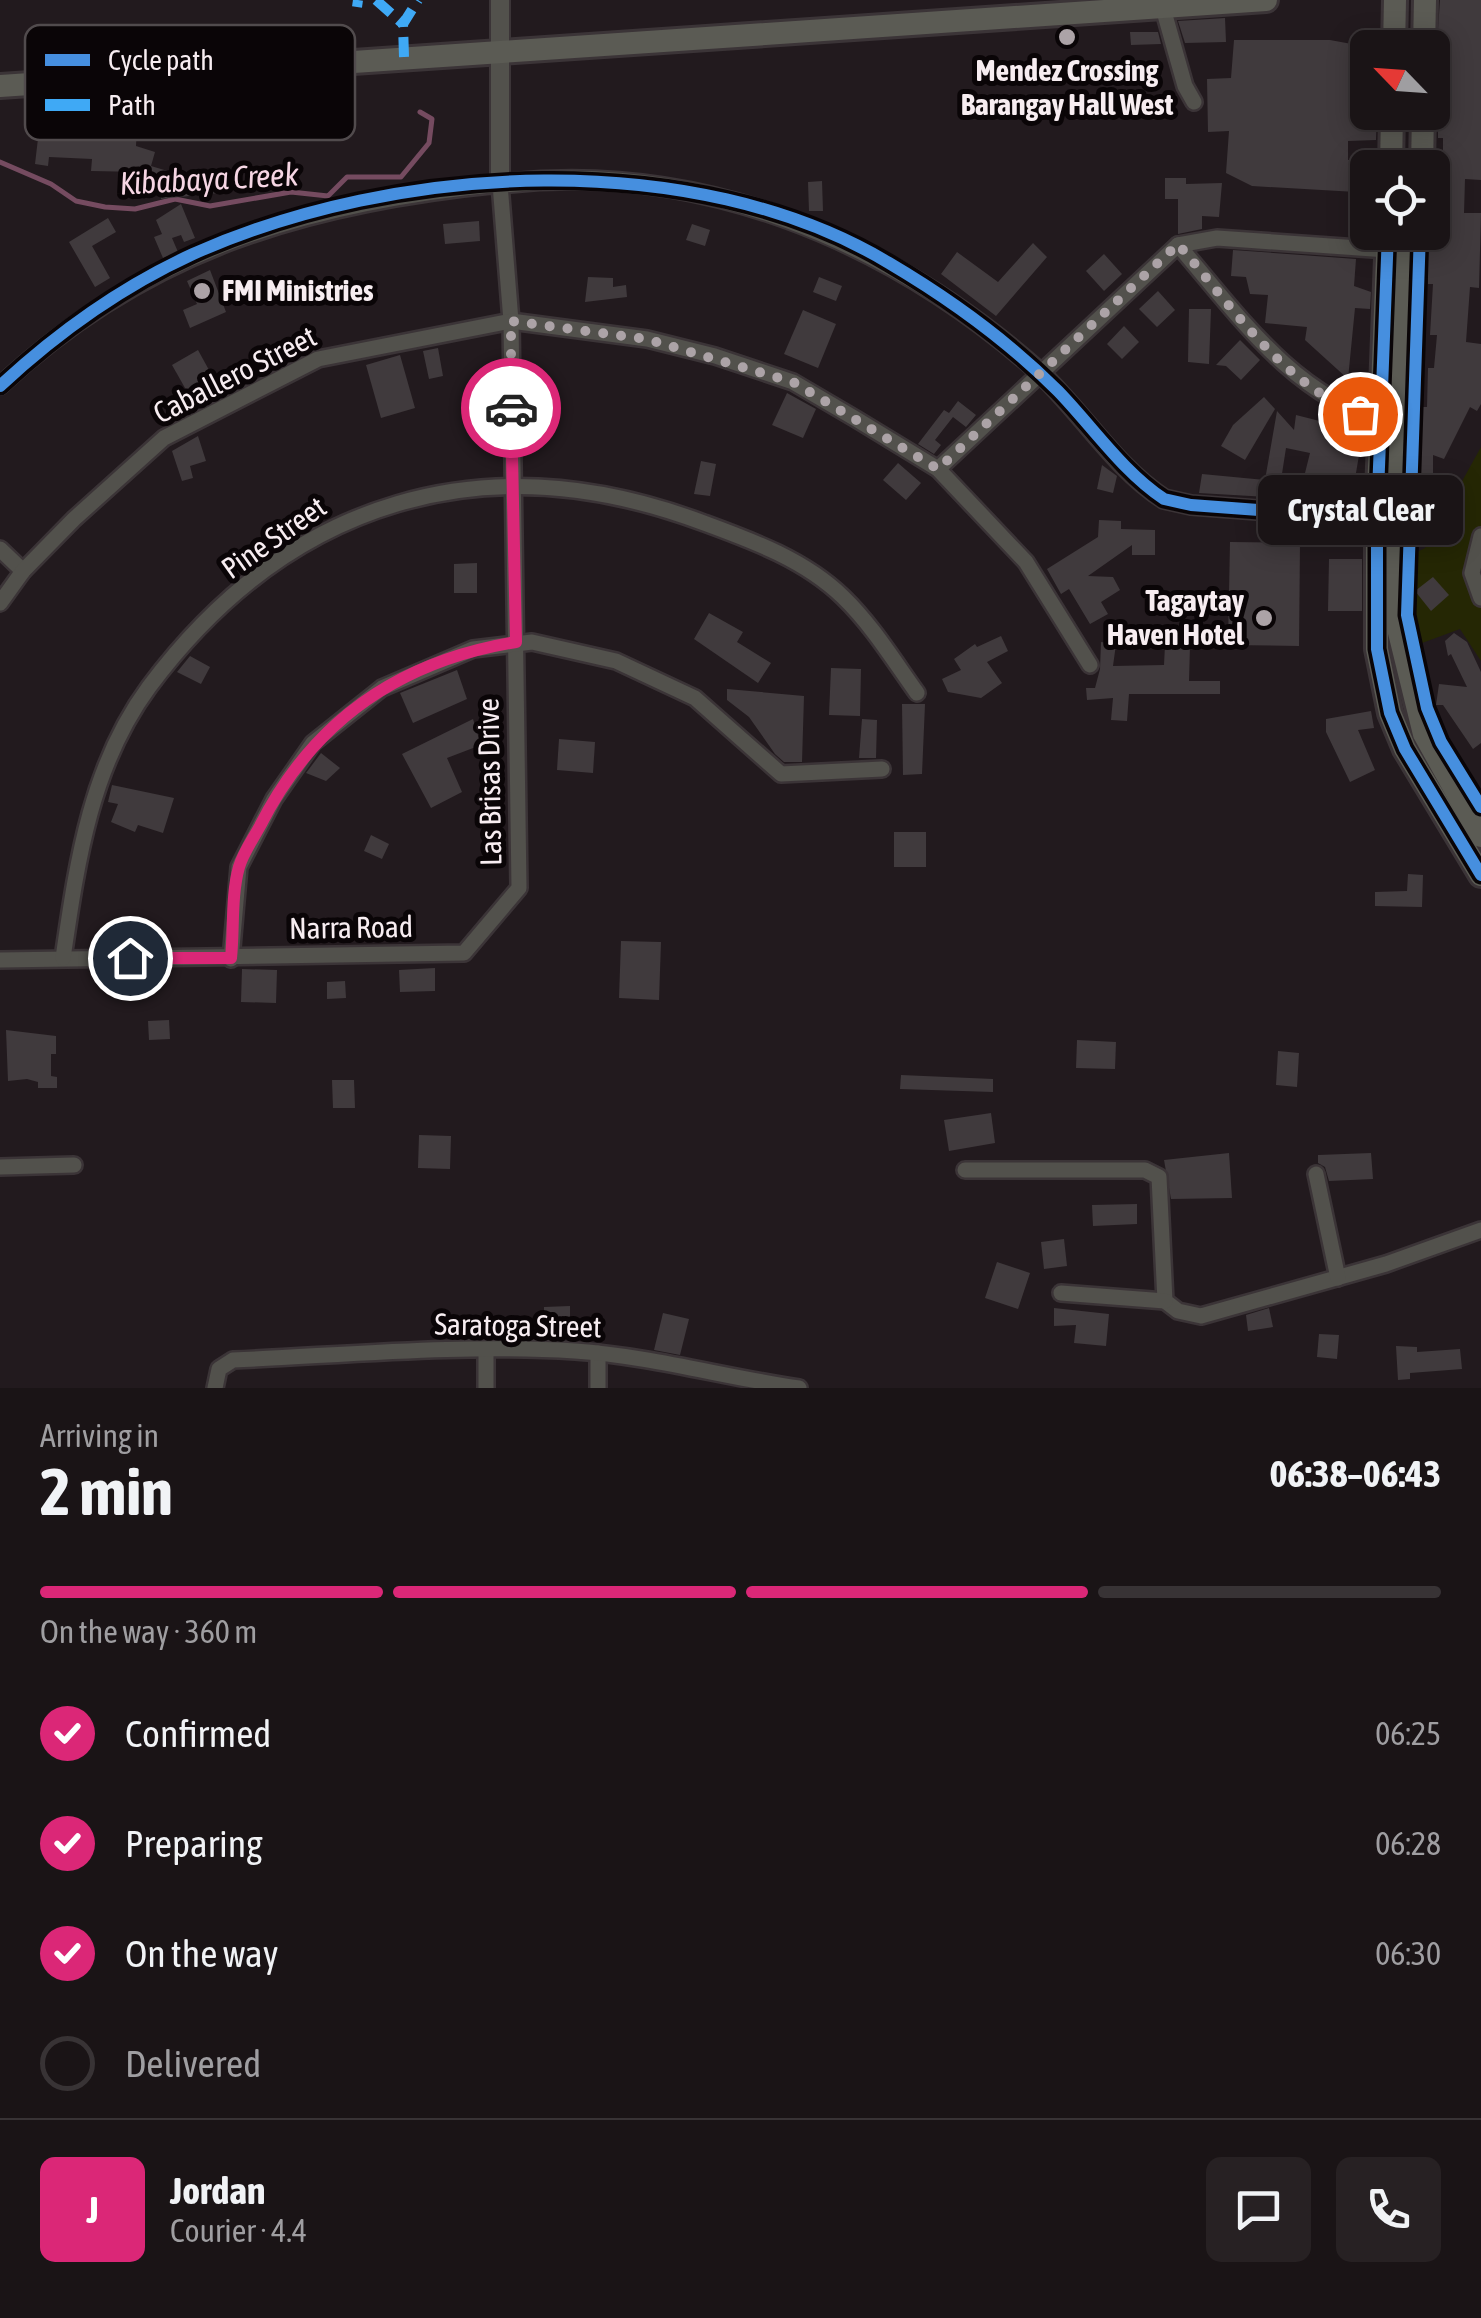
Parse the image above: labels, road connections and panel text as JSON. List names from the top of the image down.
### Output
{
  "streets": {
    "street": [
      "Caballero Street",
      "Pine Street",
      "Las Brisas Drive",
      "Narra Road",
      "Saratoga Street"
    ]
  },
  "crossings": [
    ["Caballero Street", "Las Brisas Drive"],
    ["Pine Street", "Las Brisas Drive"],
    ["Pine Street", "Narra Road"],
    ["Las Brisas Drive", "Narra Road"]
  ],
  "water": ["Kibabaya Creek"],
  "places": [
    "Mendez Crossing Barangay Hall West",
    "FMI Ministries",
    "Crystal Clear",
    "Tagaytay Haven Hotel"
  ],
  "legend": ["Cycle path", "Path"],
  "north": "top left",
  "page": {
    "bubble": "Crystal Clear",
    "heading": ["2 min", "Arriving in", "06:38–06:43"],
    "panel": ["Jordan", "Courier · 4.4"],
    "bar": "On the way · 360 m",
    "list": [
      ["Confirmed", "06:25"],
      ["Preparing", "06:28"],
      ["On the way", "06:30"],
      "Delivered"
    ],
    "round": "J"
  }
}
